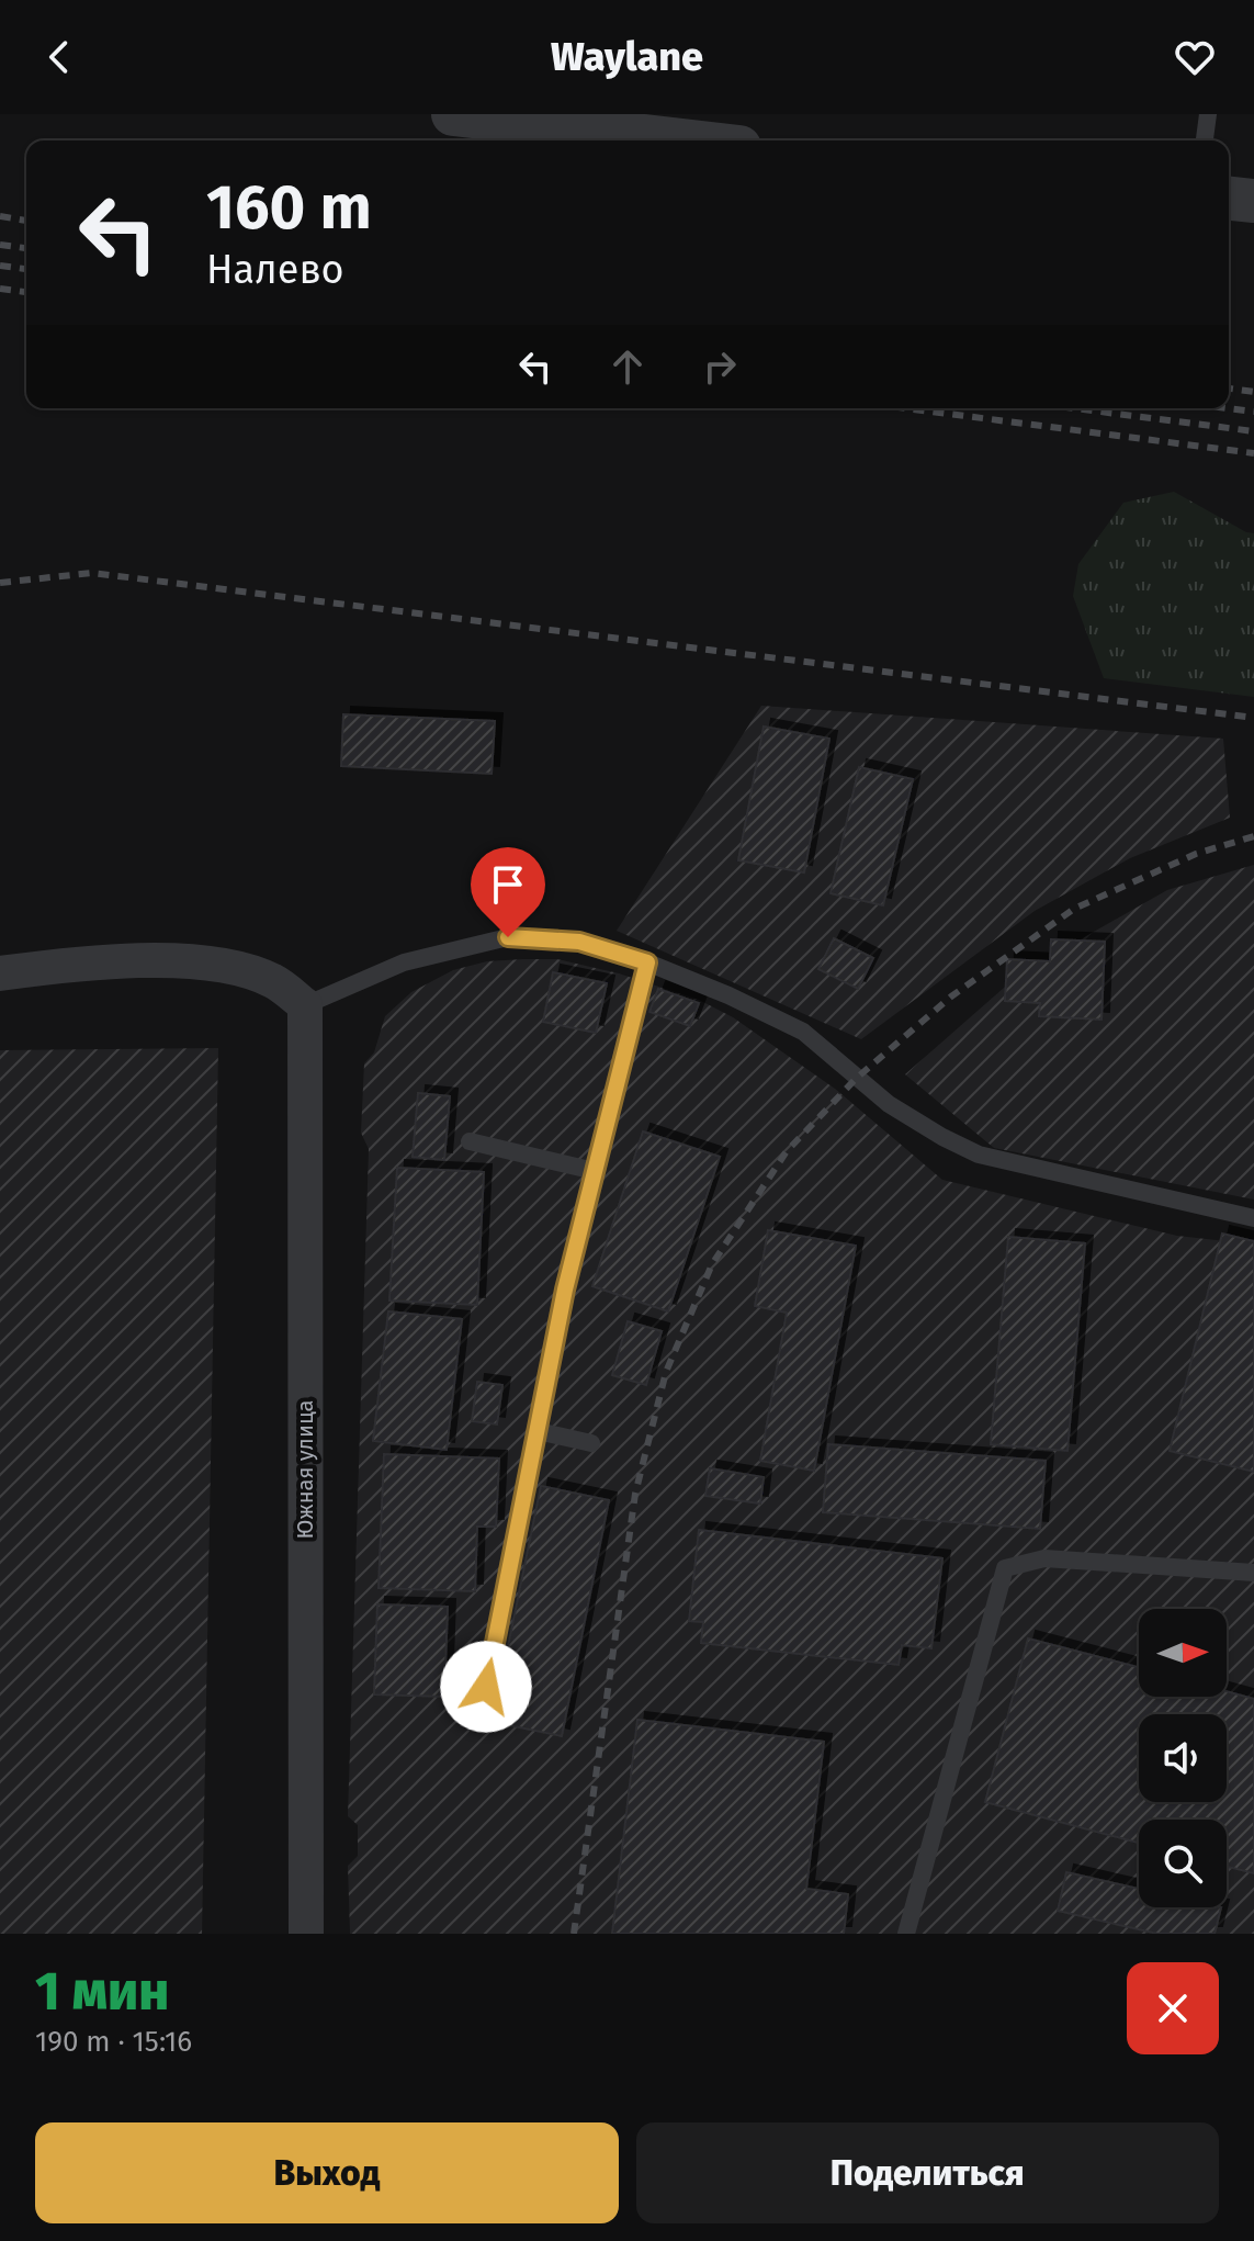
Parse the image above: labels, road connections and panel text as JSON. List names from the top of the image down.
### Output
{
  "streets": {
    "street": ["Южная улица"]
  },
  "north": "right",
  "page": {
    "header": "Waylane",
    "turn": ["160 m", "Налево"],
    "heading": ["1 мин", "190 m · 15:16"],
    "buttons": ["Выход", "Поделиться"]
  }
}
